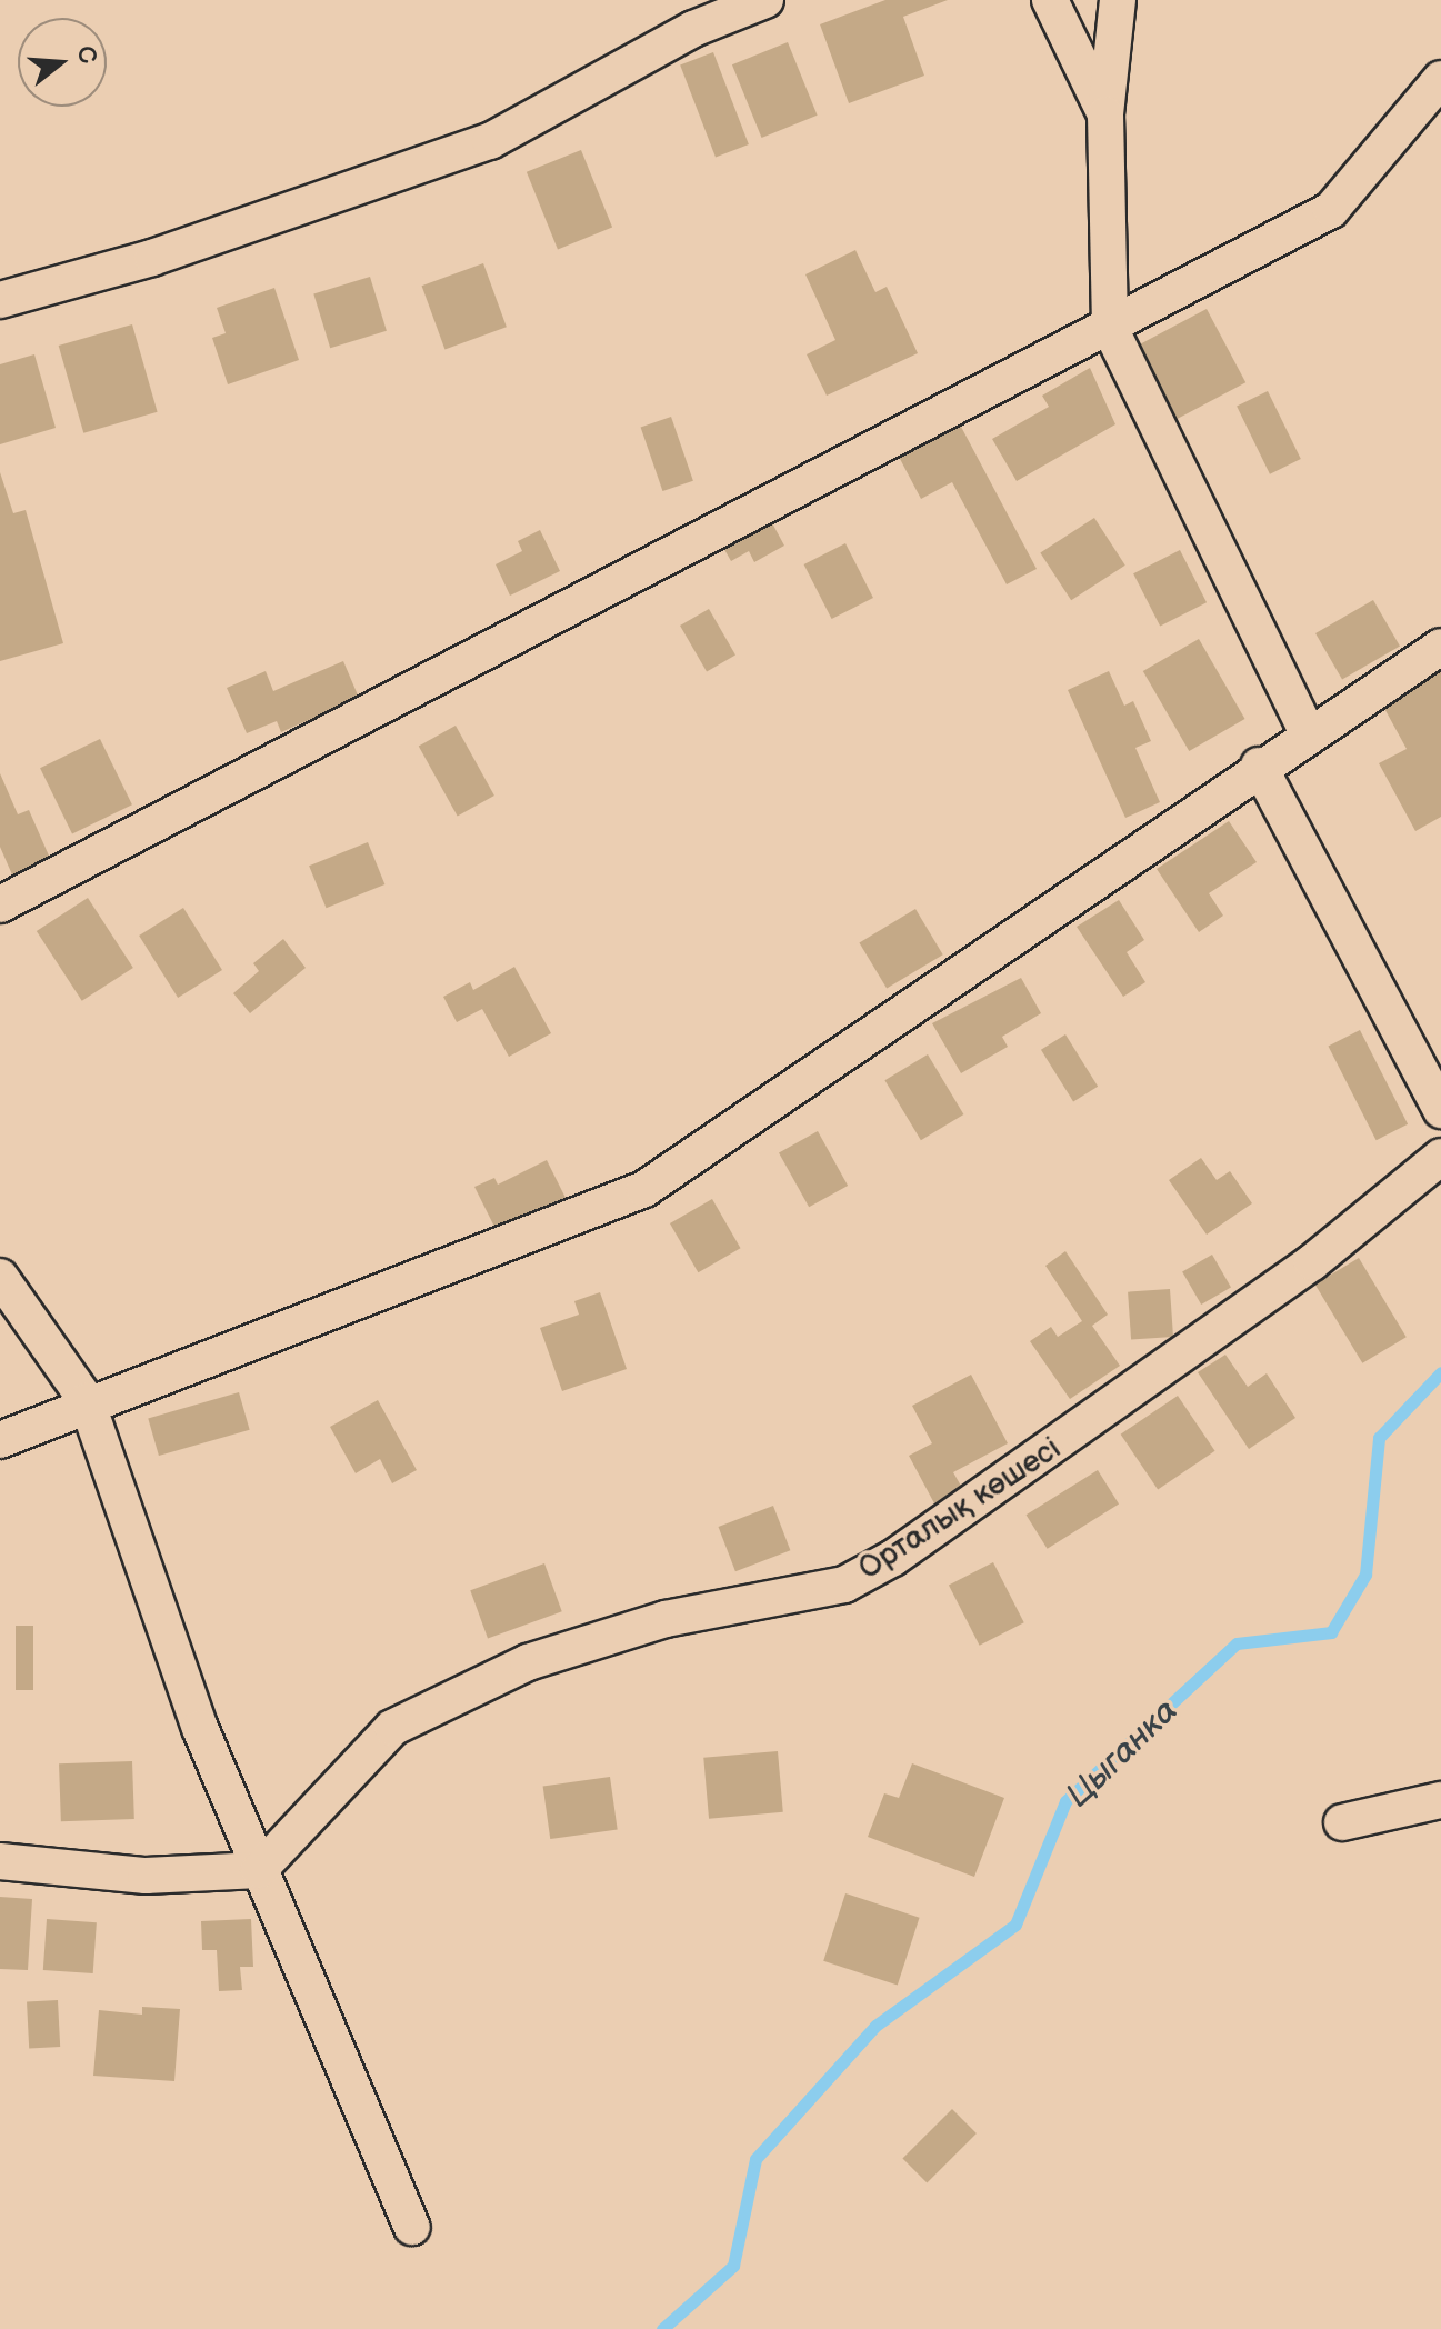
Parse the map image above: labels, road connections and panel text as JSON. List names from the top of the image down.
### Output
{
  "streets": {
    "street": ["Орталық көшесі"]
  },
  "water": ["Цыганка"],
  "north": "right"
}
